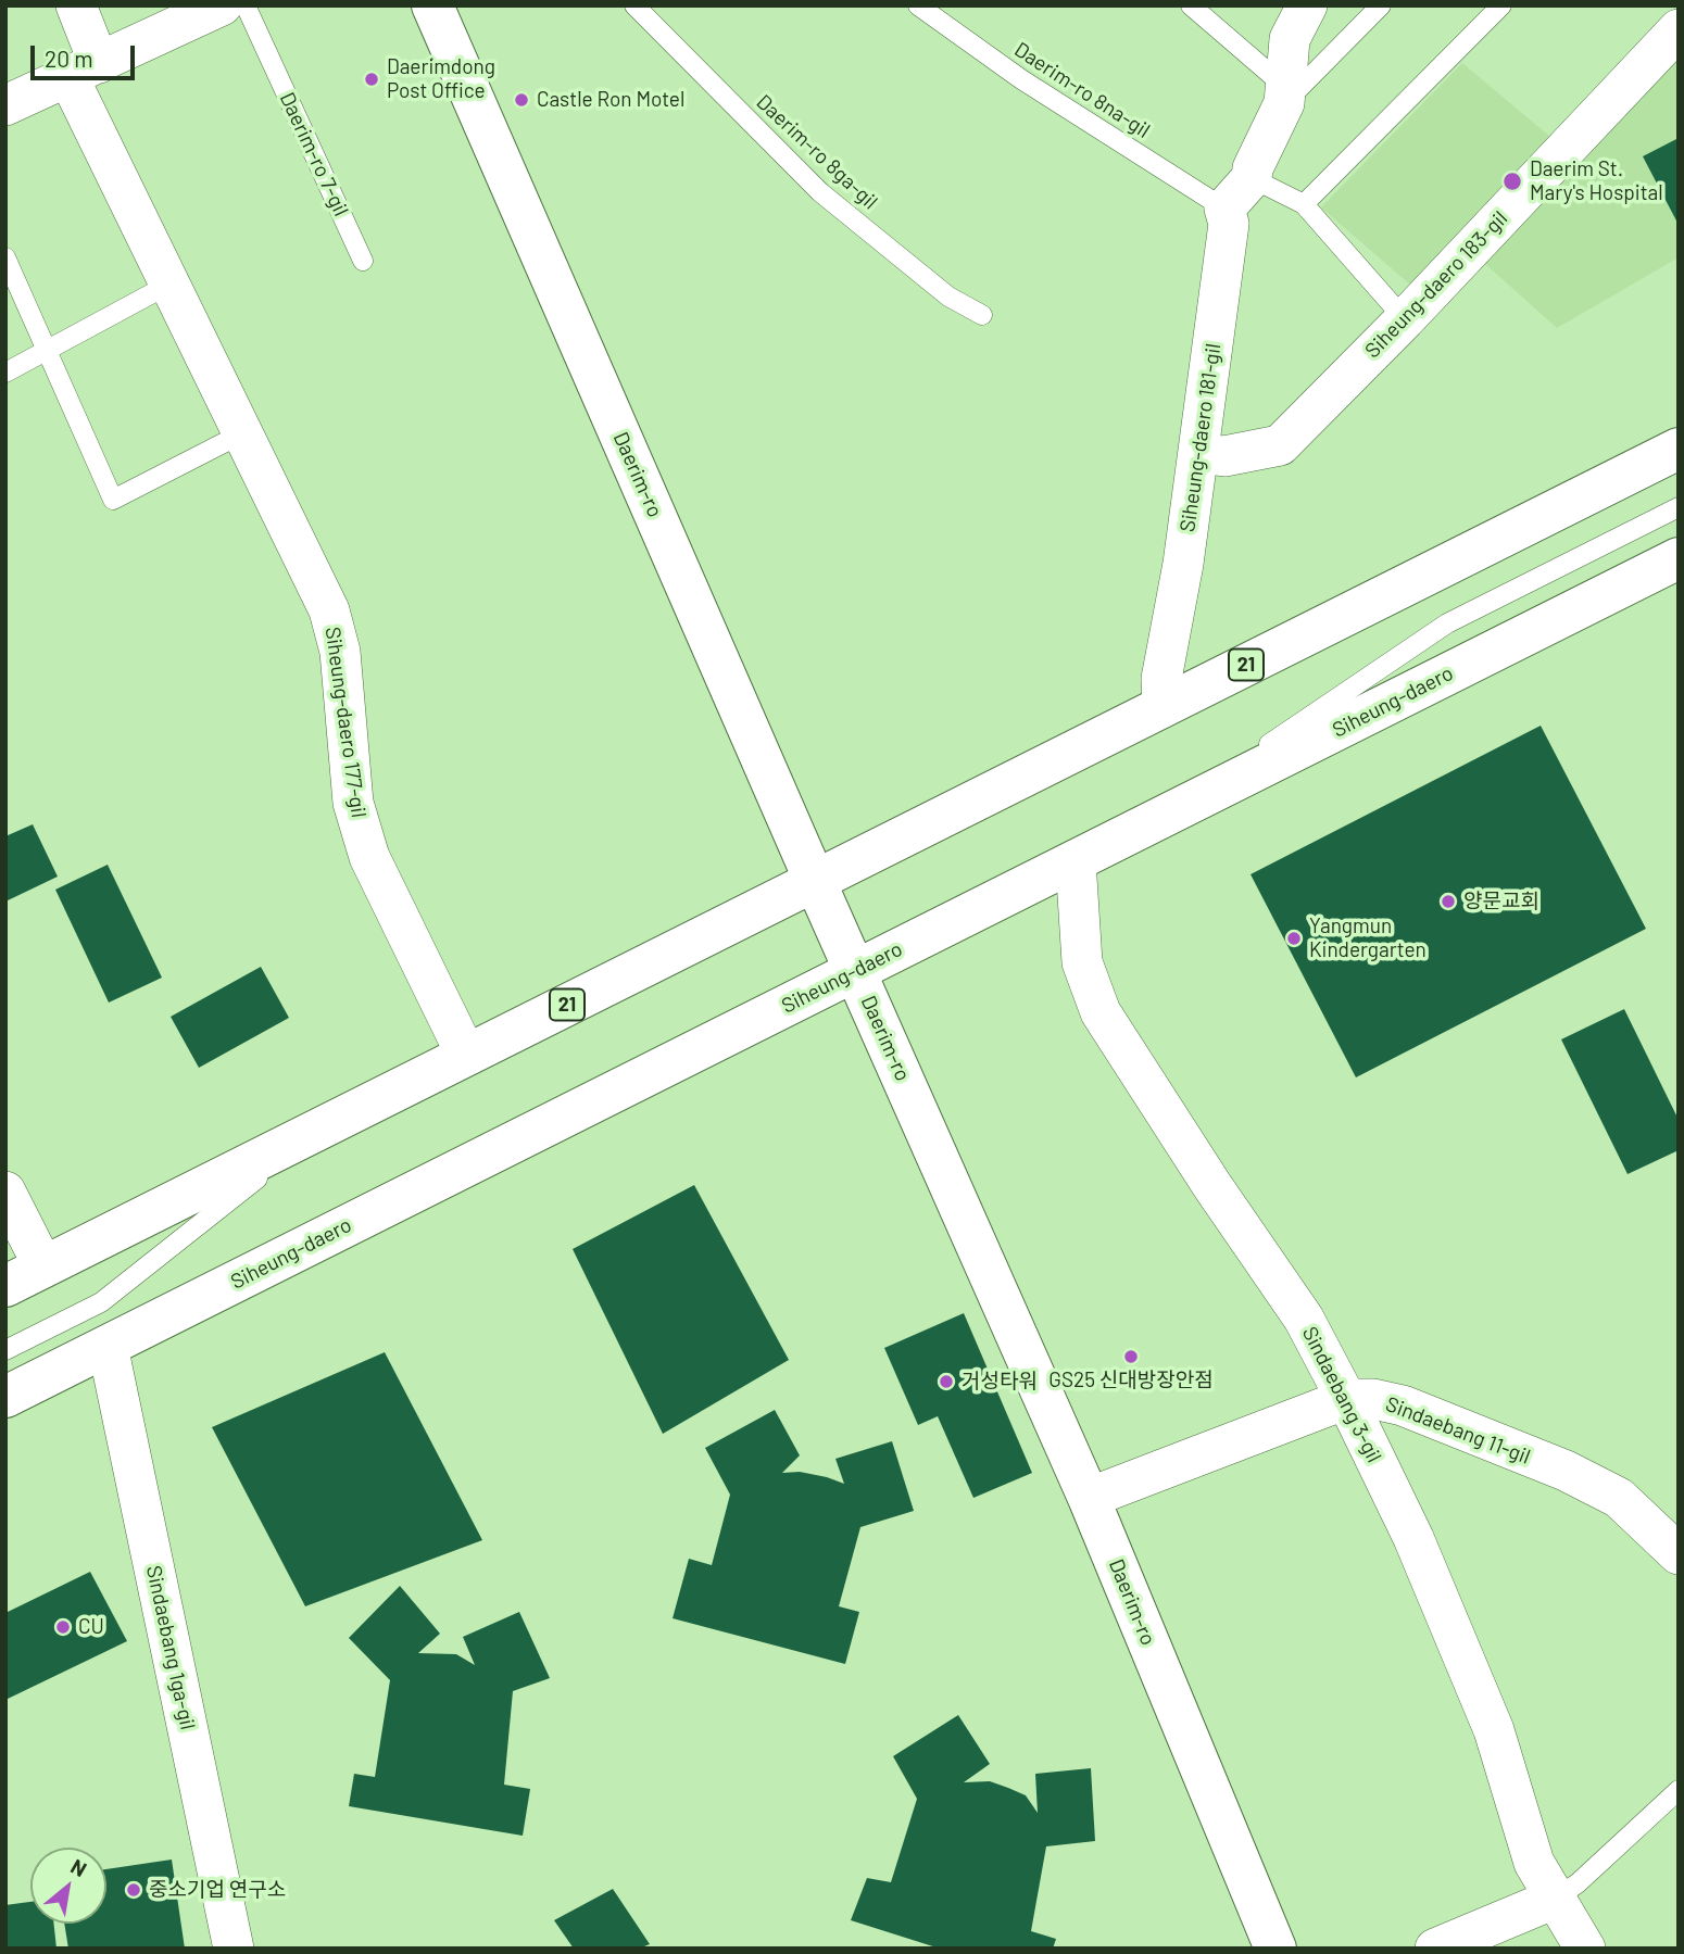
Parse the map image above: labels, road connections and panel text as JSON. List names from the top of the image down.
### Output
{
  "streets": {
    "main road": ["Daerim-ro", "21", "Siheung-daero"],
    "street": [
      "Siheung-daero 183-gil",
      "Siheung-daero 181-gil",
      "Siheung-daero 177-gil",
      "Sindaebang 3-gil",
      "Sindaebang 11-gil",
      "Sindaebang 1ga-gil"
    ],
    "lane": ["Daerim-ro 8na-gil", "Daerim-ro 8ga-gil", "Daerim-ro 7-gil"]
  },
  "crossings": [
    ["Daerim-ro 8na-gil", "Siheung-daero 181-gil"],
    ["Siheung-daero 183-gil", "Siheung-daero 181-gil"],
    ["Siheung-daero 181-gil", "21"],
    ["Daerim-ro", "21"],
    ["Daerim-ro", "Siheung-daero"],
    ["Daerim-ro", "Sindaebang 11-gil"],
    ["21", "Siheung-daero 177-gil"],
    ["Siheung-daero", "Sindaebang 3-gil"],
    ["Siheung-daero", "Sindaebang 1ga-gil"],
    ["Sindaebang 3-gil", "Sindaebang 11-gil"]
  ],
  "places": [
    "Daerimdong Post Office",
    "Castle Ron Motel",
    "Daerim St. Mary's Hospital",
    "양문교회",
    "Yangmun Kindergarten",
    "GS25 신대방장안점",
    "거성타워",
    "CU",
    "중소기업 연구소"
  ],
  "scale_bar": "20 m",
  "north": "top right"
}
